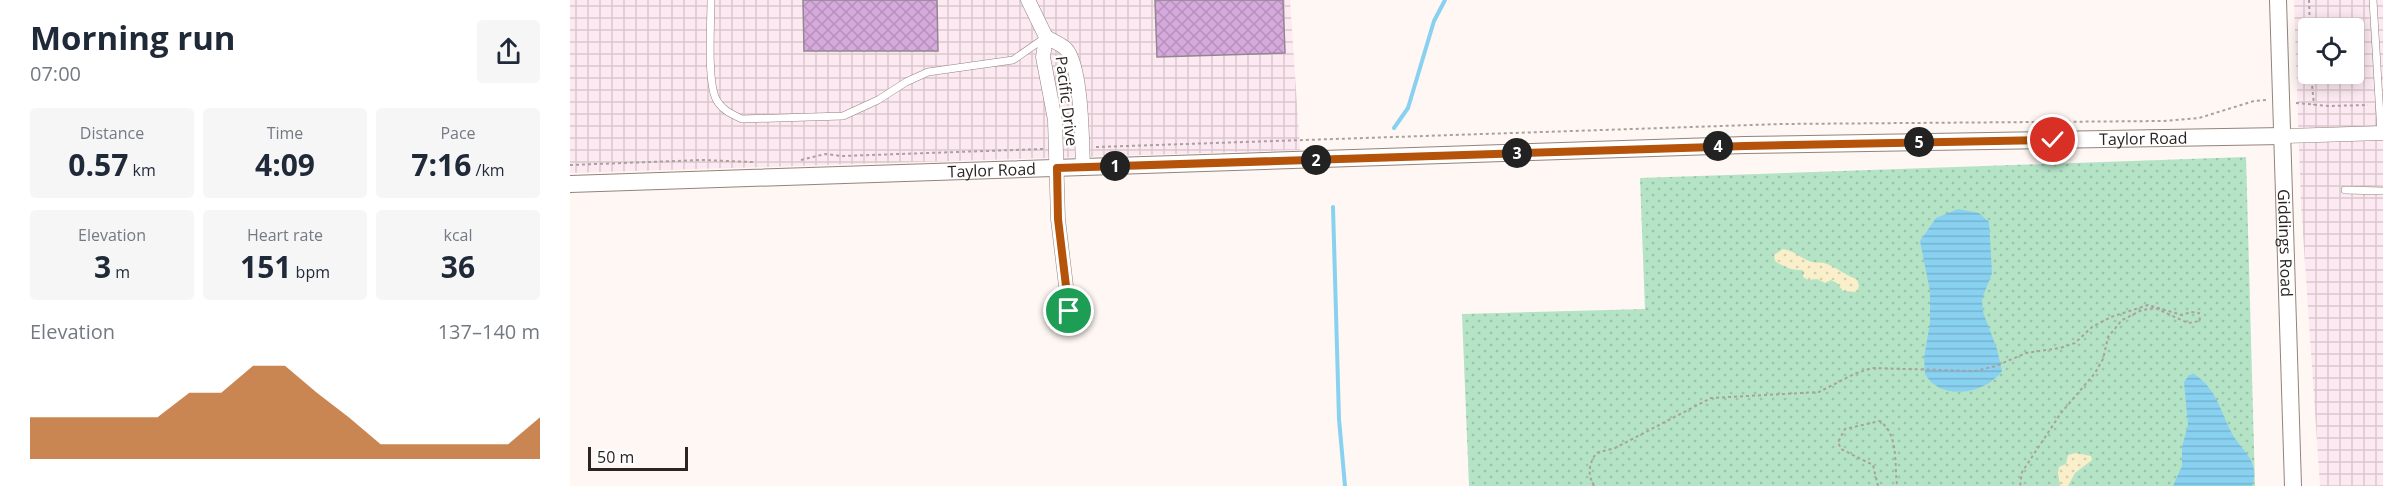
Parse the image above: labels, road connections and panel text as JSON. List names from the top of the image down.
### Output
{
  "streets": {
    "street": ["Pacific Drive", "Taylor Road", "Giddings Road"]
  },
  "crossings": [
    ["Pacific Drive", "Taylor Road"],
    ["Taylor Road", "Giddings Road"]
  ],
  "scale_bar": "50 m",
  "page": {
    "heading": ["Morning run", "07:00"],
    "stats": [
      ["Distance", "0.57 km"],
      ["Time", "4:09"],
      ["Pace", "7:16 /km"],
      ["Elevation", "3 m"],
      ["Heart rate", "151 bpm"],
      ["kcal", "36"]
    ],
    "pins": [
      "5",
      "4",
      "3",
      "2",
      "1"
    ],
    "chart": ["Elevation", "137–140 m"],
    "scale": "50 m"
  }
}
